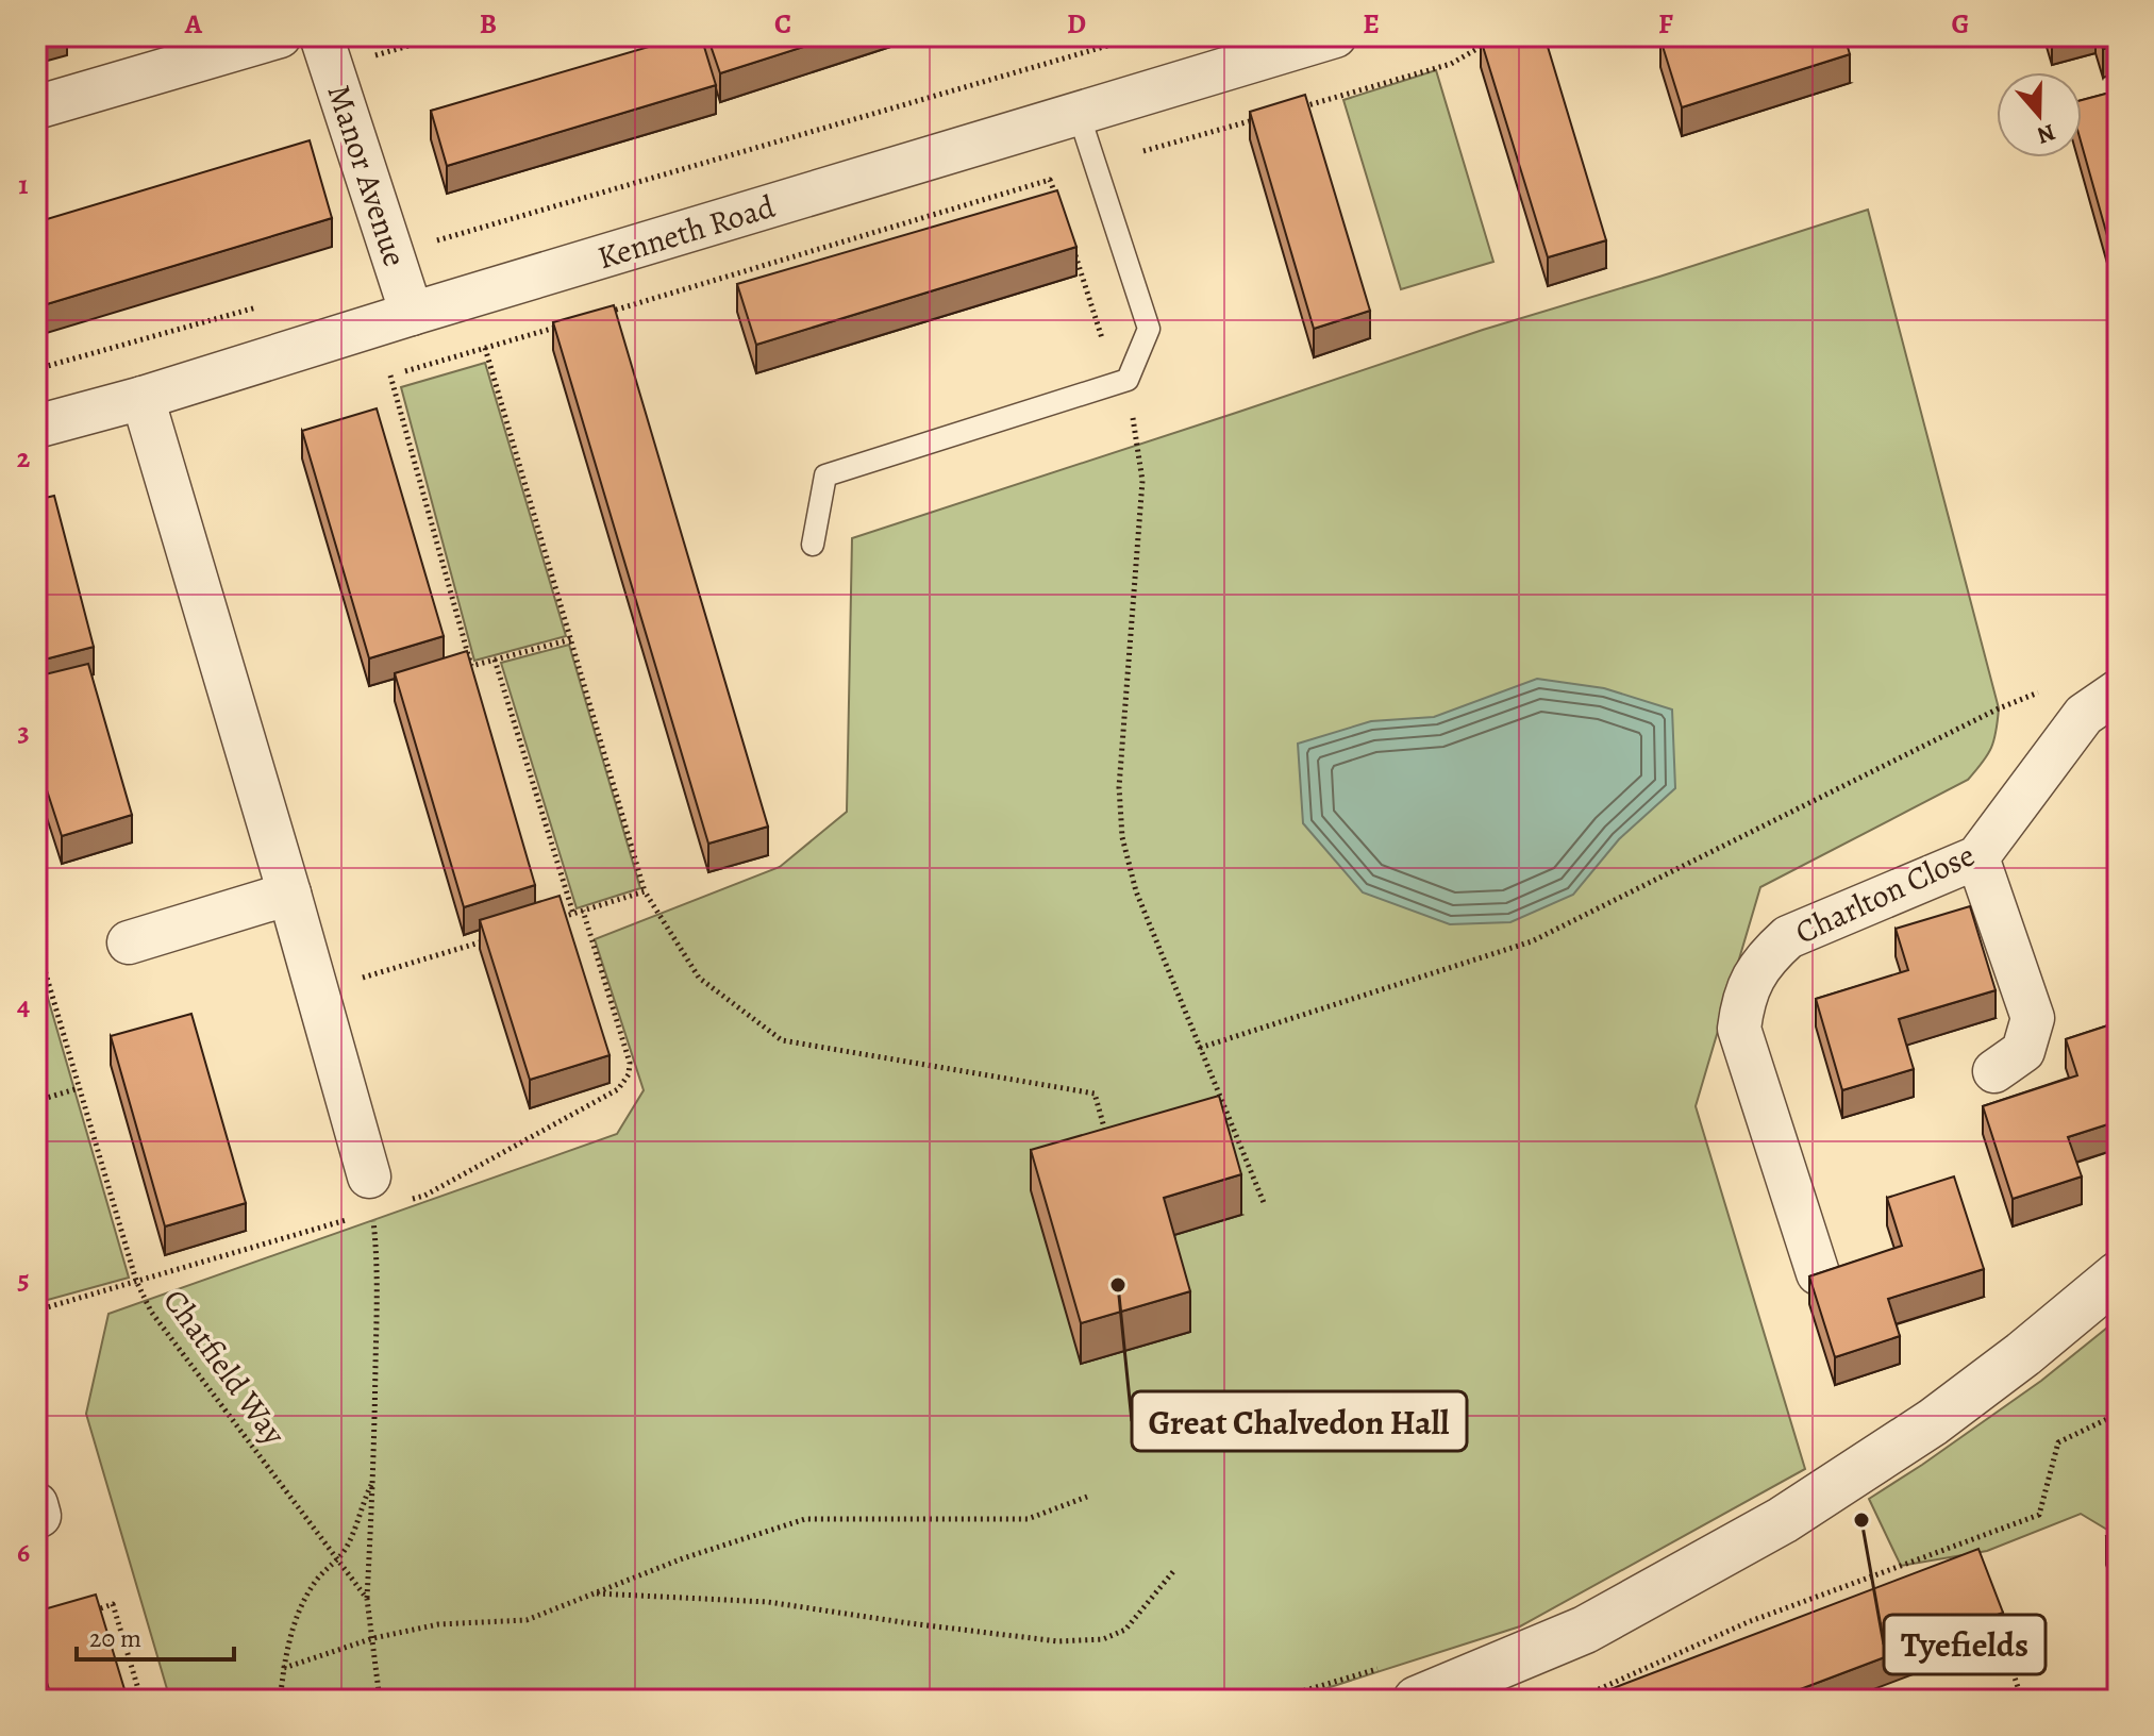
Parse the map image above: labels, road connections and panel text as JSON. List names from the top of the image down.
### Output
{
  "streets": {
    "street": ["Manor Avenue", "Kenneth Road", "Charlton Close"],
    "path": ["Chatfield Way"]
  },
  "crossings": [
    ["Manor Avenue", "Kenneth Road"]
  ],
  "places": ["Great Chalvedon Hall", "Tyefields"],
  "scale_bar": "20 m",
  "north": "bottom",
  "grid": {
    "columns": [
      "A",
      "B",
      "C",
      "D",
      "E",
      "F",
      "G"
    ],
    "rows": [
      "1",
      "2",
      "3",
      "4",
      "5",
      "6"
    ]
  }
}
